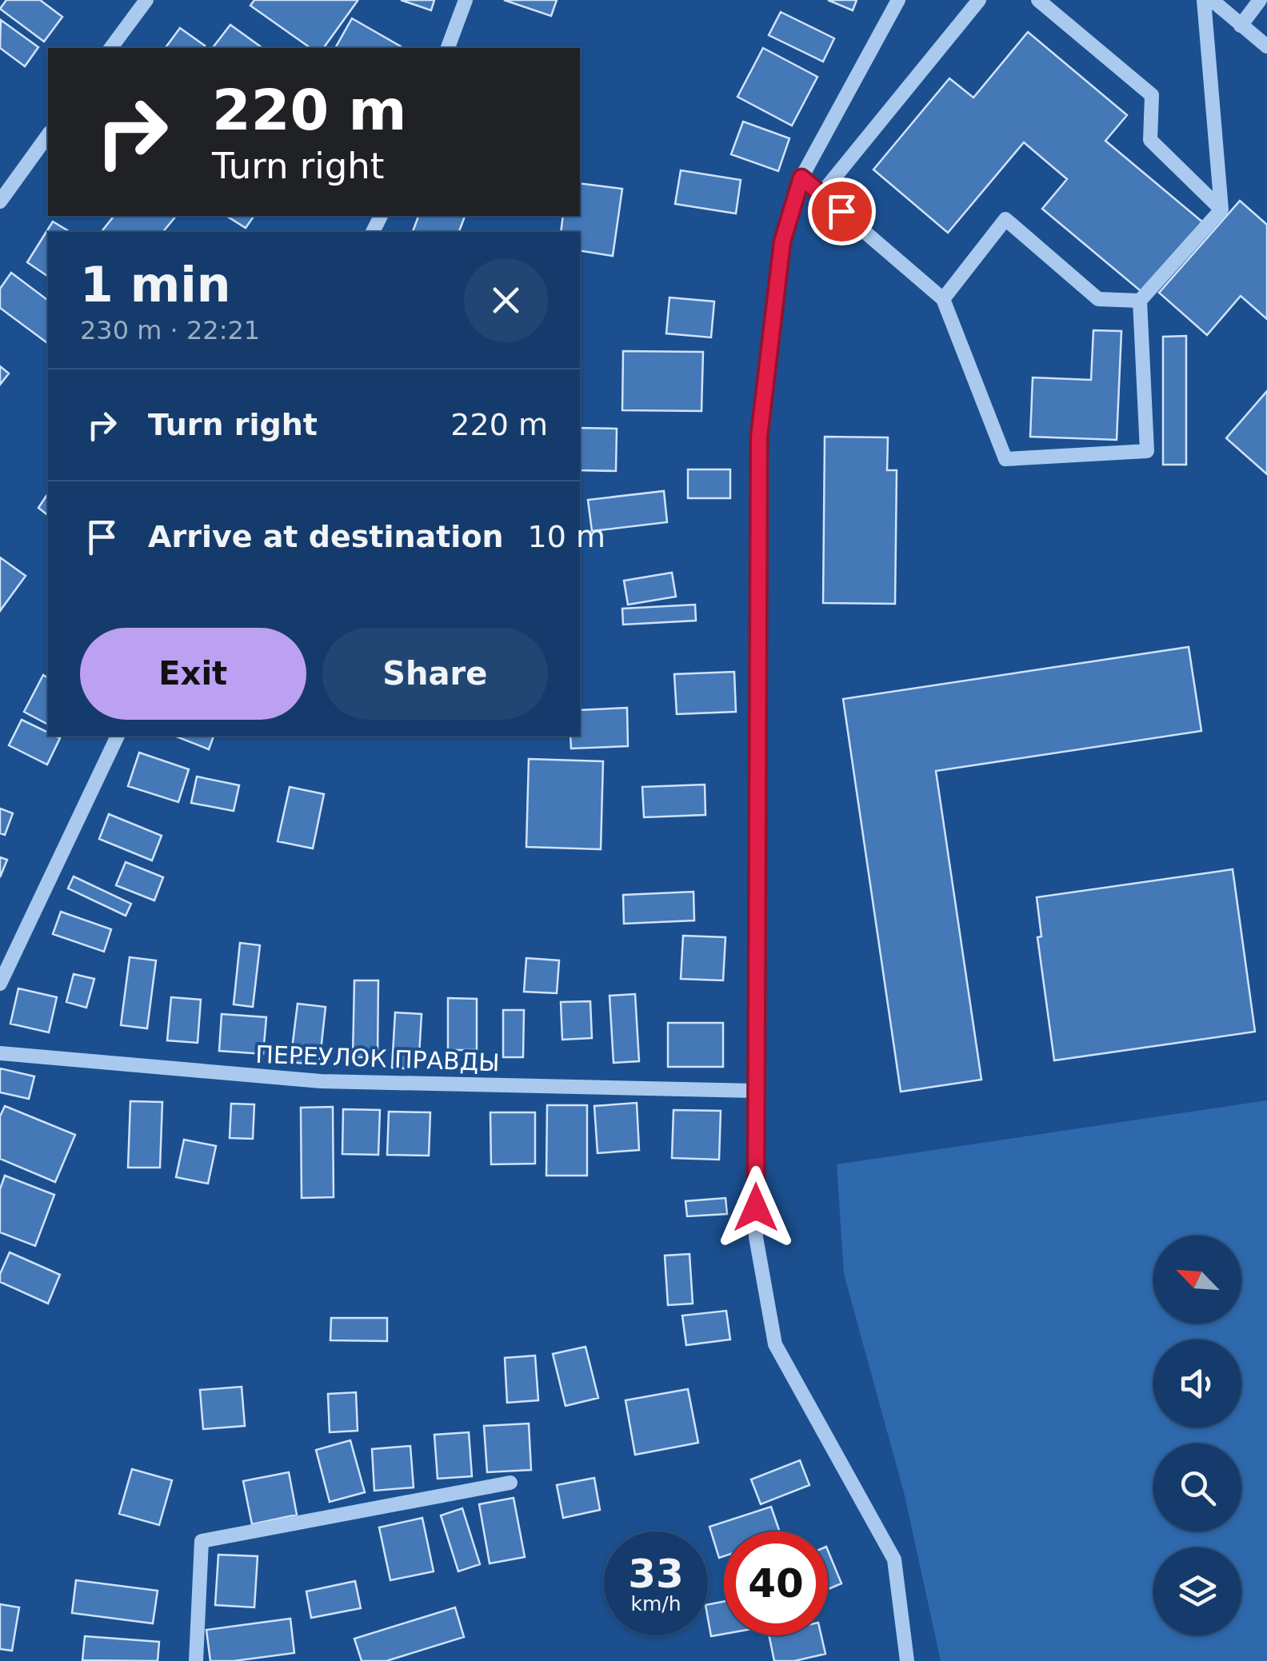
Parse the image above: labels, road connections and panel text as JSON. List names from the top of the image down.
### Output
{
  "streets": {
    "street": ["ПЕРЕУЛОК ПРАВДЫ"]
  },
  "north": "top left",
  "page": {
    "turn": ["220 m", "Turn right"],
    "heading": ["1 min", "230 m · 22:21"],
    "list": [
      {
        "name": "Turn right",
        "value": "220 m"
      },
      {
        "name": "Arrive at destination",
        "value": "10 m"
      }
    ],
    "buttons": ["Exit", "Share"],
    "speed": "33 km/h",
    "limit": "40"
  }
}
